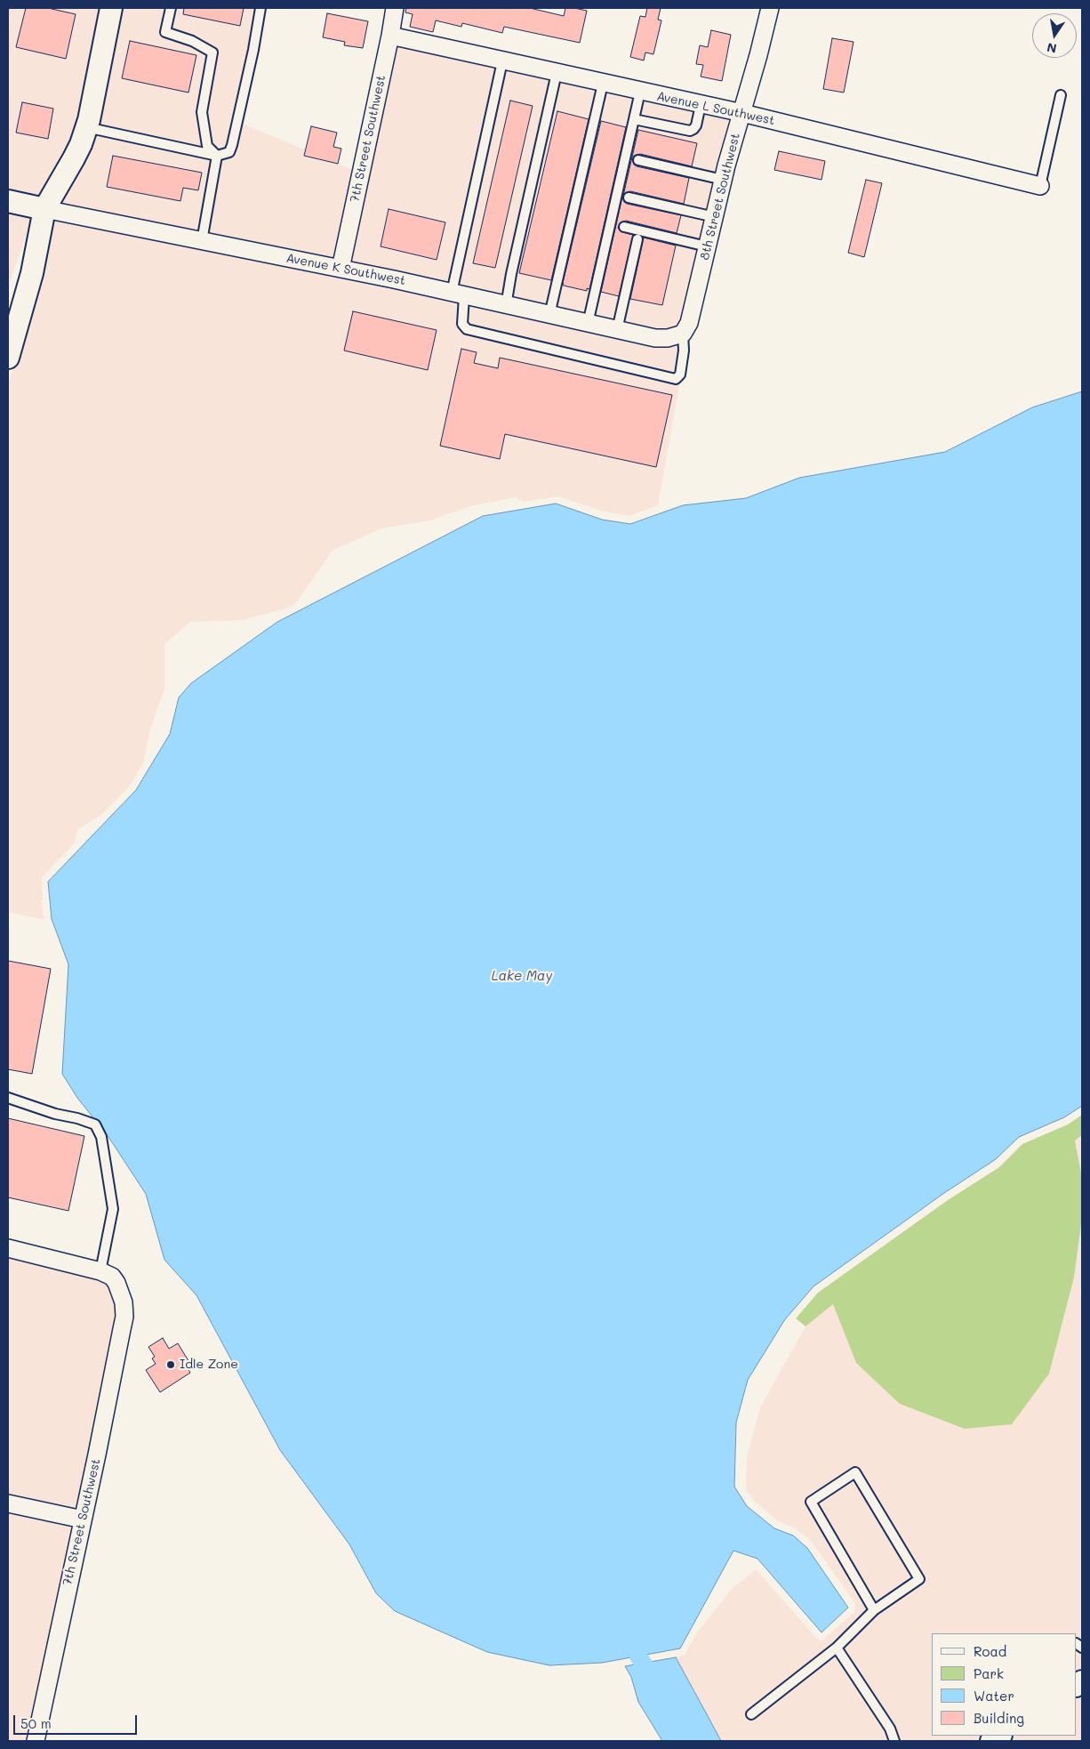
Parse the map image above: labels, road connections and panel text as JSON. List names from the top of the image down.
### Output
{
  "streets": {
    "street": [
      "Avenue L Southwest",
      "7th Street Southwest",
      "8th Street Southwest",
      "Avenue K Southwest"
    ]
  },
  "crossings": [
    ["Avenue L Southwest", "7th Street Southwest"],
    ["Avenue L Southwest", "8th Street Southwest"],
    ["7th Street Southwest", "Avenue K Southwest"],
    ["8th Street Southwest", "Avenue K Southwest"]
  ],
  "water": ["Lake May"],
  "places": ["Idle Zone"],
  "legend": [
    "Road",
    "Park",
    "Water",
    "Building"
  ],
  "scale_bar": "50 m",
  "north": "bottom"
}
